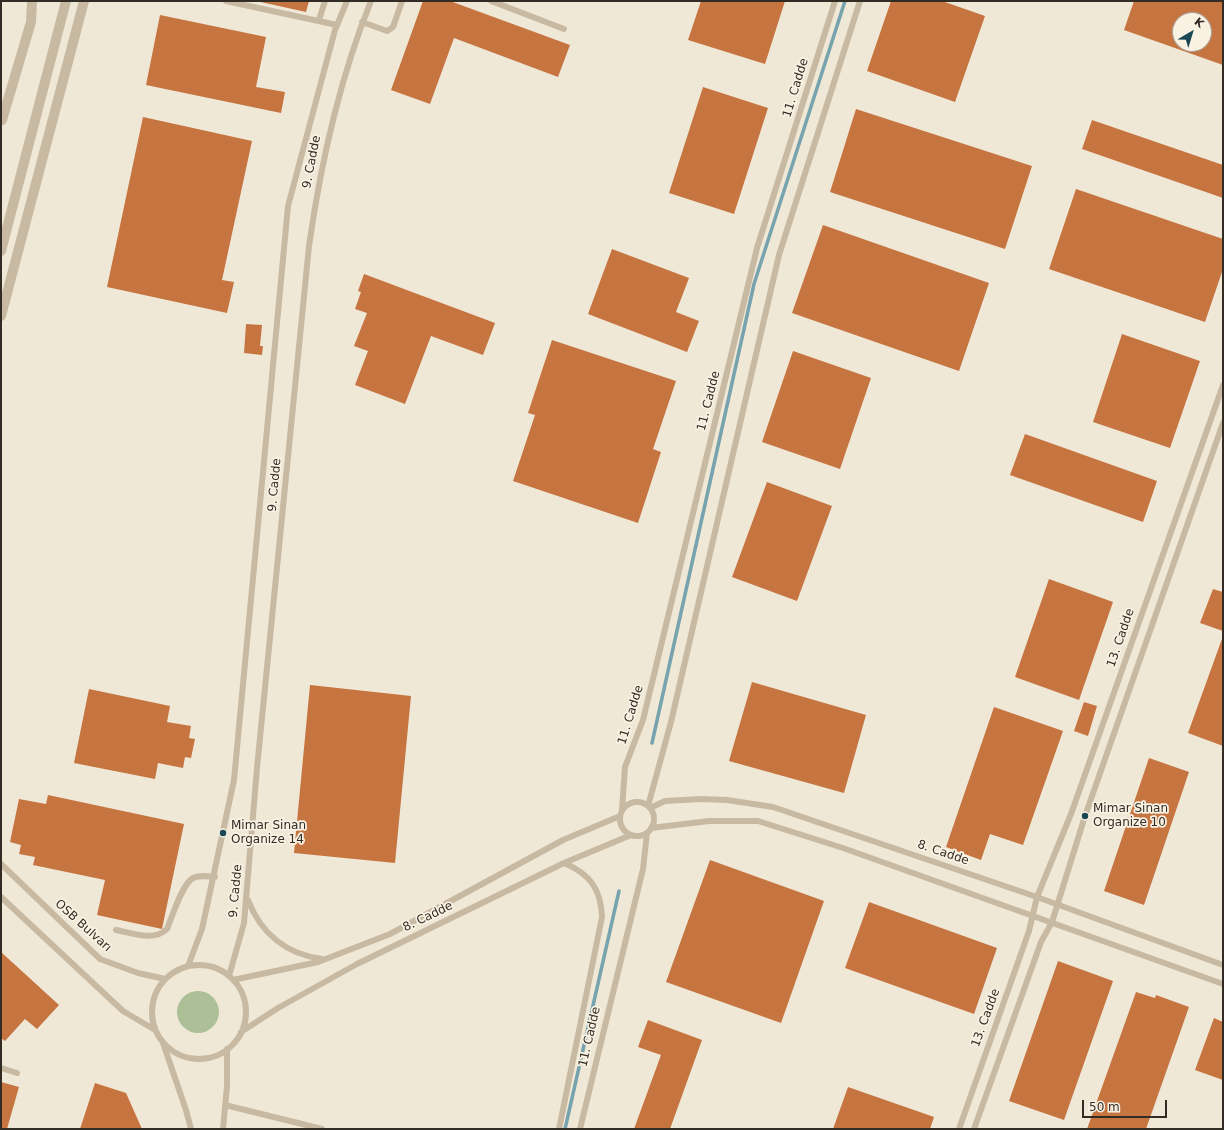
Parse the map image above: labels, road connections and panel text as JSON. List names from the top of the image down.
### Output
{
  "streets": {
    "lane": [
      "11. Cadde",
      "9. Cadde",
      "13. Cadde",
      "8. Cadde",
      "OSB Bulvarı"
    ]
  },
  "crossings": [
    ["11. Cadde", "8. Cadde"],
    ["9. Cadde", "8. Cadde"],
    ["9. Cadde", "OSB Bulvarı"],
    ["13. Cadde", "8. Cadde"],
    ["8. Cadde", "OSB Bulvarı"]
  ],
  "places": ["Mimar Sinan Organize 10", "Mimar Sinan Organize 14"],
  "scale_bar": "50 m",
  "north": "top right"
}
